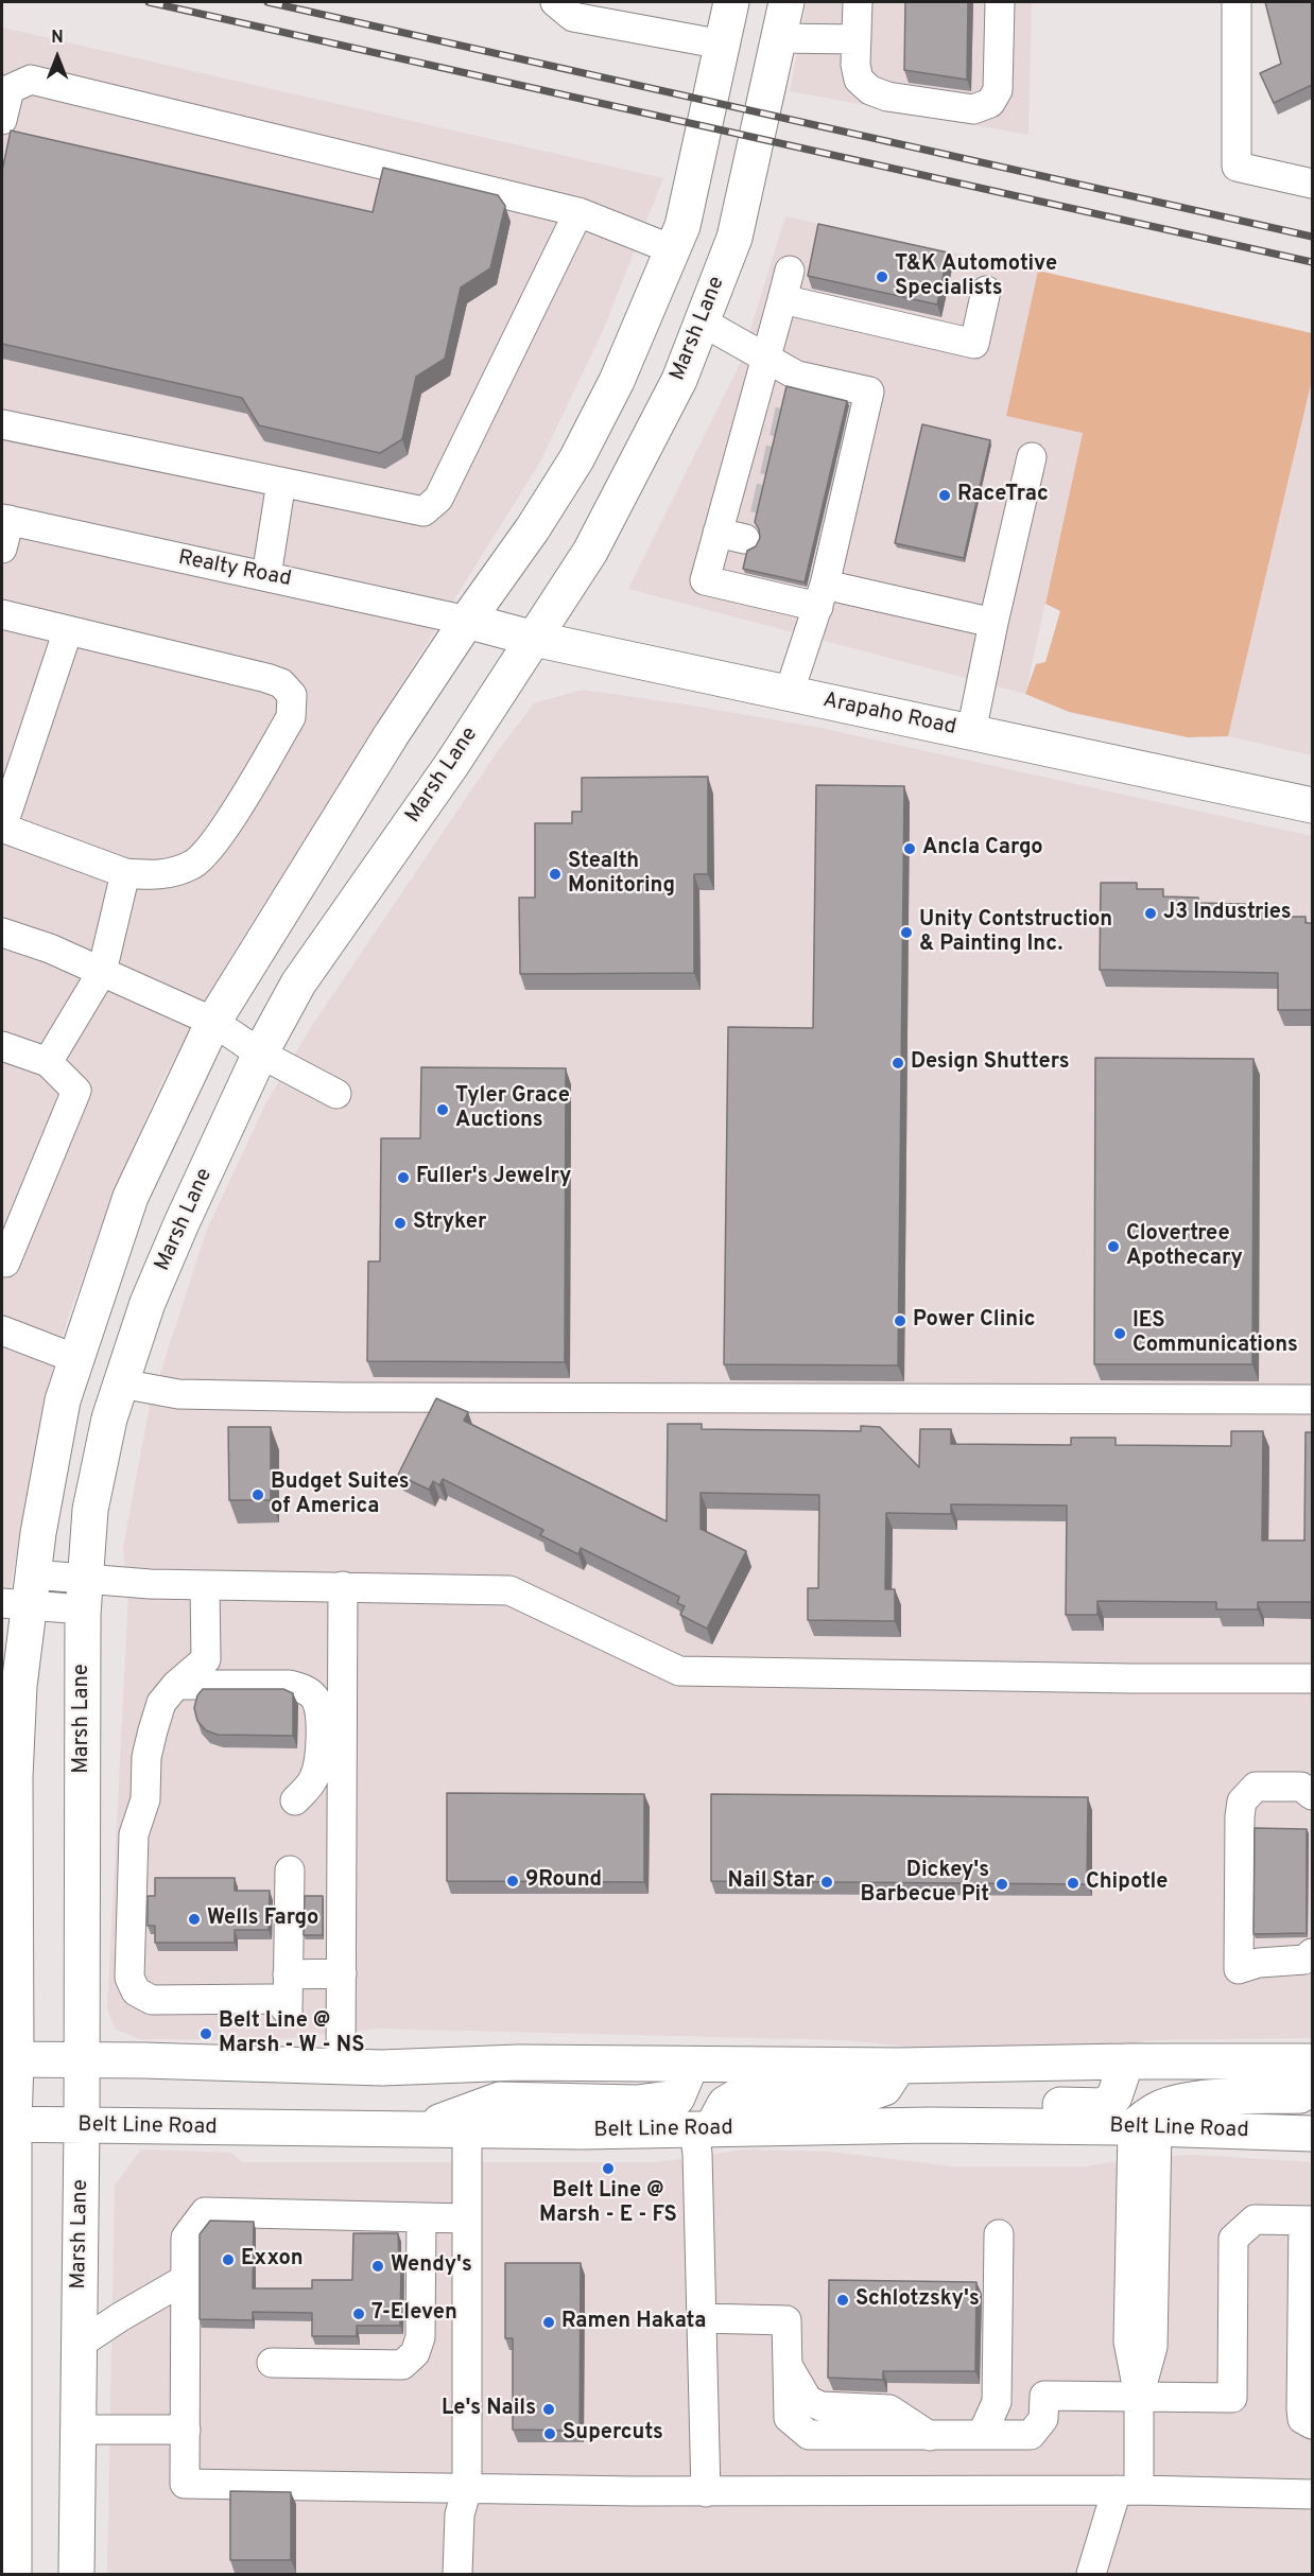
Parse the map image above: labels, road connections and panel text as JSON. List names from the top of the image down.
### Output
{
  "streets": {
    "main road": ["Marsh Lane", "Arapaho Road", "Belt Line Road"],
    "street": ["Realty Road"]
  },
  "crossings": [
    ["Marsh Lane", "Arapaho Road"],
    ["Marsh Lane", "Belt Line Road"],
    ["Realty Road", "Arapaho Road"]
  ],
  "places": [
    "T&K Automotive Specialists",
    "RaceTrac",
    "Ancla Cargo",
    "Stealth Monitoring",
    "J3 Industries",
    "Unity Contstruction & Painting Inc.",
    "Design Shutters",
    "Tyler Grace Auctions",
    "Fuller's Jewelry",
    "Stryker",
    "Clovertree Apothecary",
    "Power Clinic",
    "IES Communications",
    "Budget Suites of America",
    "9Round",
    "Nail Star",
    "Chipotle",
    "Dickey's Barbecue Pit",
    "Wells Fargo",
    "Belt Line @ Marsh - W - NS",
    "Belt Line @ Marsh - E - FS",
    "Exxon",
    "Wendy's",
    "Schlotzsky's",
    "7-Eleven",
    "Ramen Hakata",
    "Le's Nails",
    "Supercuts"
  ],
  "north": "top"
}
